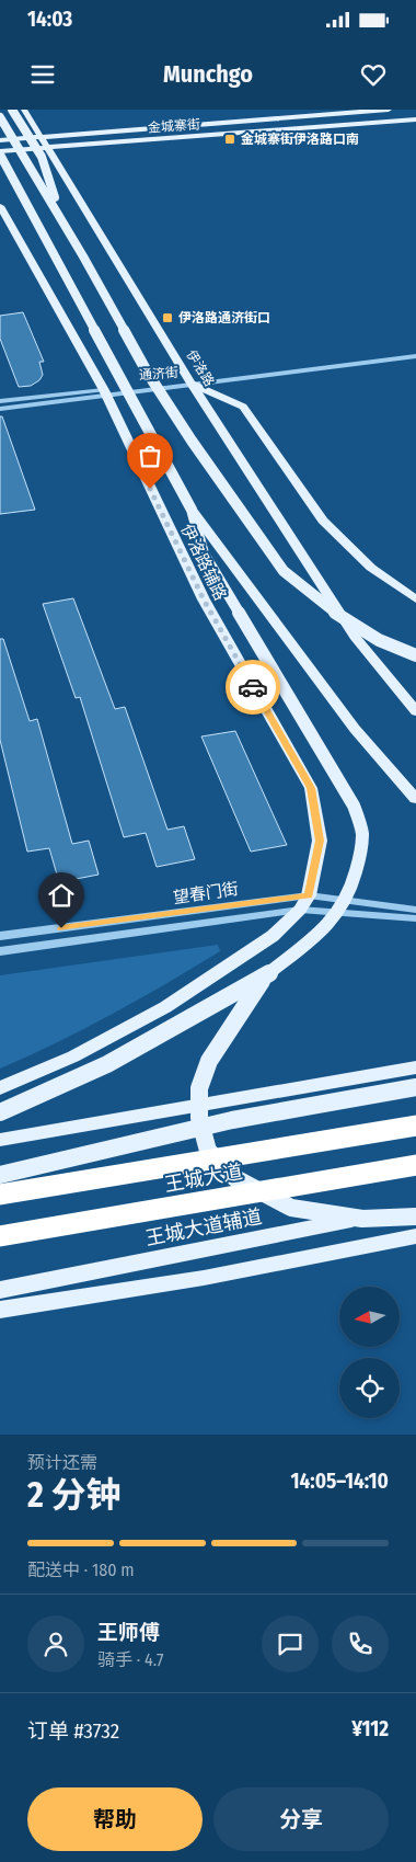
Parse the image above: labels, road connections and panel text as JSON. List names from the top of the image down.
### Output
{
  "streets": {
    "highway": ["王城大道"],
    "main road": [
      "金城寨街",
      "伊洛路",
      "伊洛路辅路",
      "王城大道辅道"
    ],
    "street": ["通济街", "望春门街"]
  },
  "crossings": [
    ["金城寨街", "伊洛路"],
    ["伊洛路", "通济街"],
    ["通济街", "伊洛路辅路"],
    ["伊洛路辅路", "望春门街"]
  ],
  "places": {
    "transit": ["金城寨街伊洛路口南", "伊洛路通济街口"]
  },
  "north": "left",
  "page": {
    "status": "14:03",
    "header": "Munchgo",
    "heading": ["2 分钟", "预计还需", "14:05–14:10"],
    "panel": [
      "王师傅",
      "骑手 · 4.7",
      "订单 #3732",
      "¥112"
    ],
    "bar": "配送中 · 180 m",
    "buttons": ["帮助", "分享"]
  }
}
